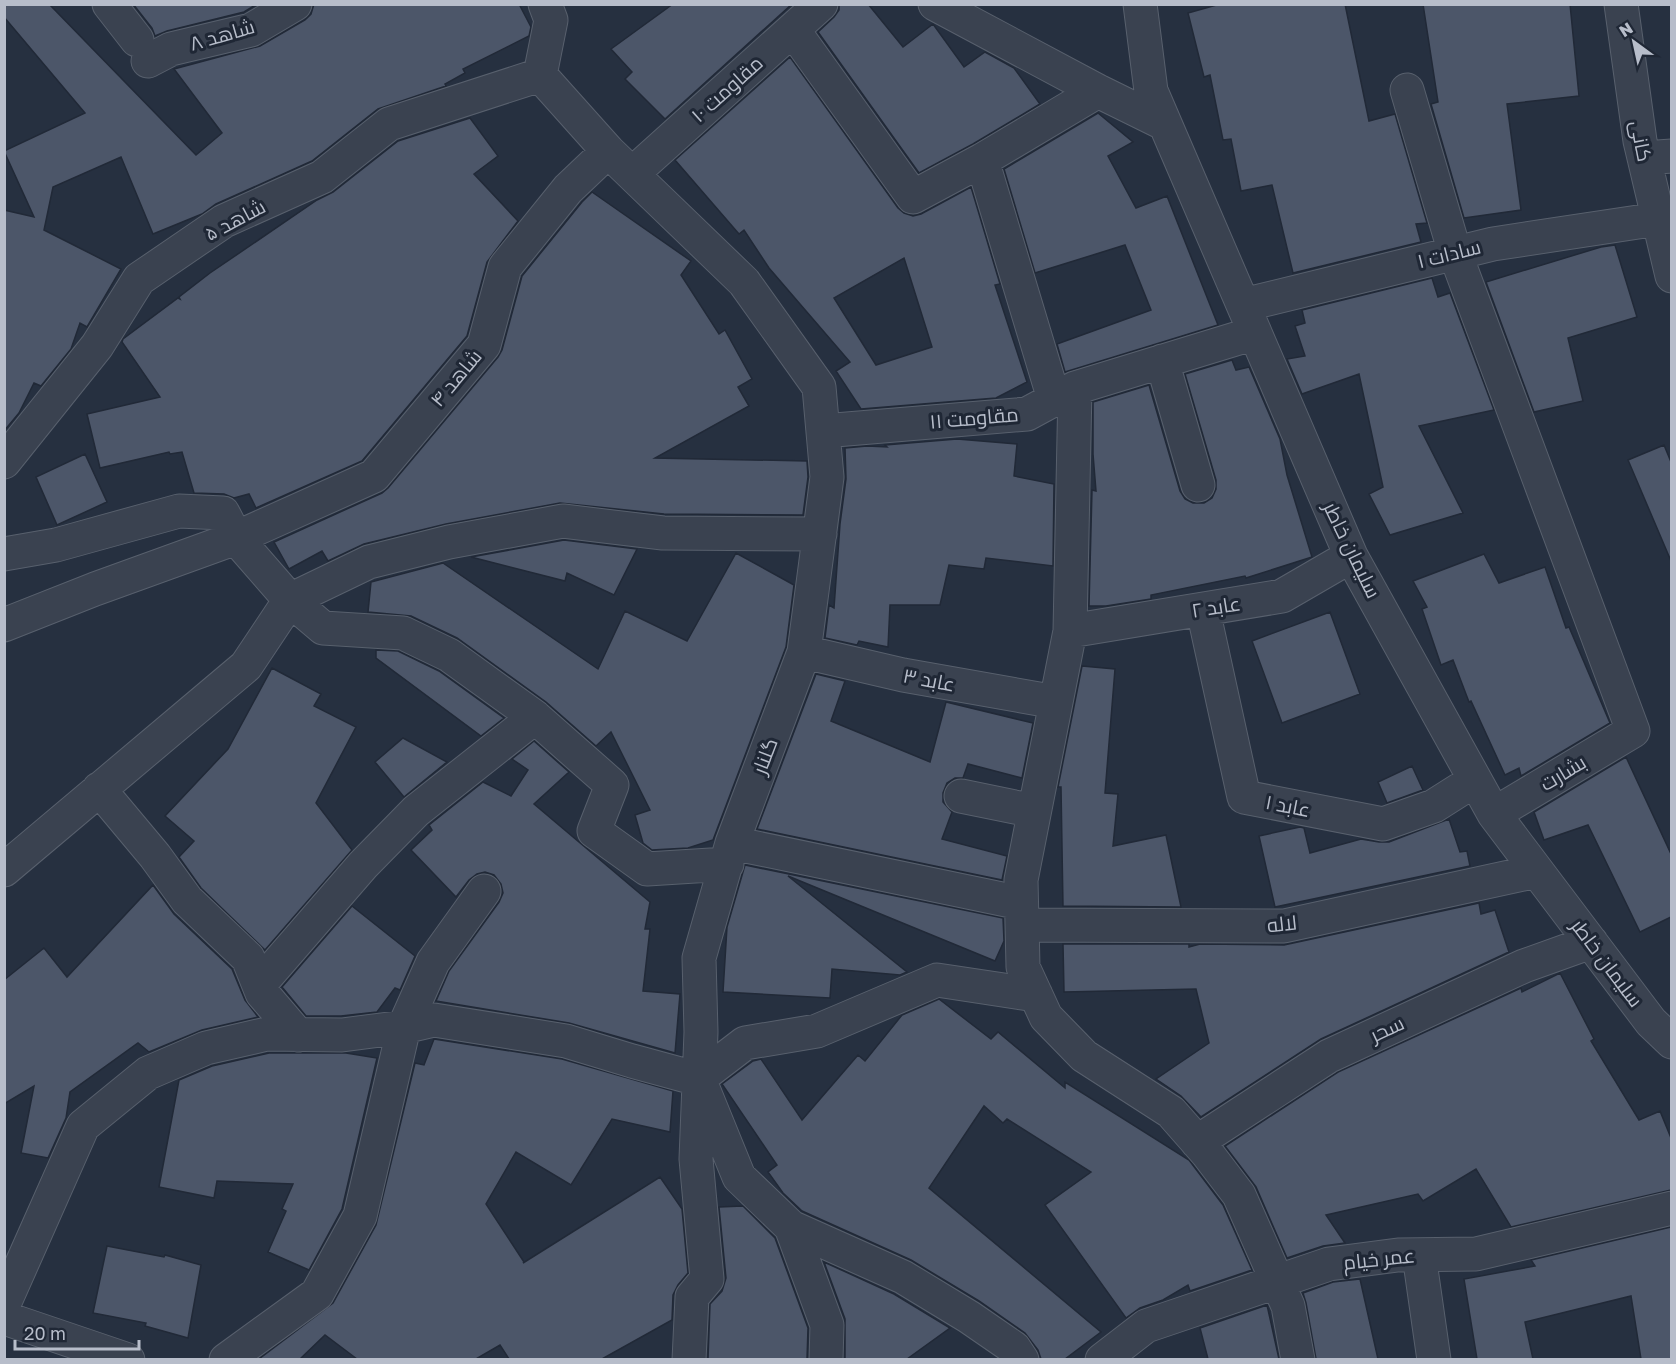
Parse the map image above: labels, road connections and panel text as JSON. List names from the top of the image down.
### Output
{
  "streets": {
    "street": [
      "شاهد ۸",
      "مقاومت ۱۰",
      "کانی",
      "شاهد ۵",
      "سادات ۱",
      "شاهد ۴",
      "مقاومت ۱۱",
      "سلیمان خاطر",
      "عابد ۲",
      "عابد ۳",
      "گلنار",
      "بشارت",
      "عابد ۱",
      "لاله",
      "سحر",
      "عمر خیام"
    ]
  },
  "crossings": [
    ["مقاومت ۱۰", "گلنار"],
    ["کانی", "سادات ۱"],
    ["شاهد ۵", "گلنار"],
    ["سادات ۱", "مقاومت ۱۱"],
    ["سادات ۱", "سلیمان خاطر"],
    ["سادات ۱", "بشارت"],
    ["شاهد ۴", "گلنار"],
    ["مقاومت ۱۱", "سلیمان خاطر"],
    ["مقاومت ۱۱", "گلنار"],
    ["سلیمان خاطر", "عابد ۲"],
    ["سلیمان خاطر", "بشارت"],
    ["سلیمان خاطر", "عابد ۱"],
    ["سلیمان خاطر", "لاله"],
    ["سلیمان خاطر", "سحر"],
    ["عابد ۲", "عابد ۱"],
    ["عابد ۳", "گلنار"],
    ["گلنار", "لاله"]
  ],
  "scale_bar": "20 m",
  "north": "top left"
}
